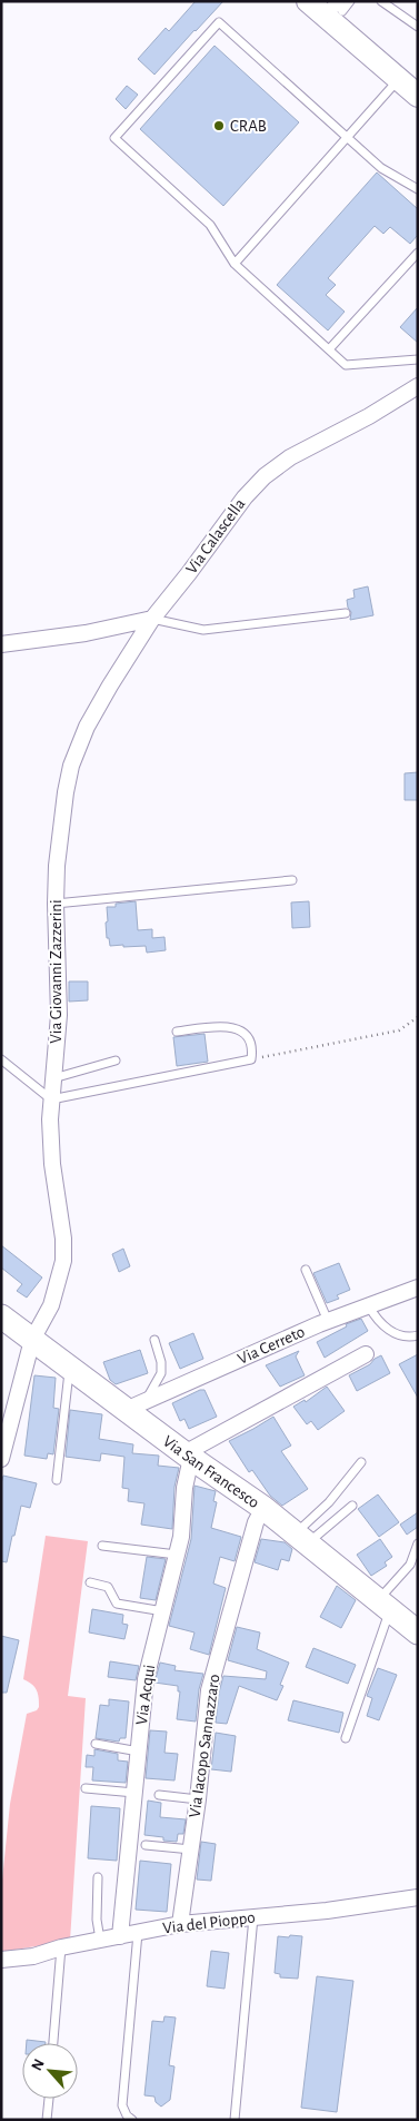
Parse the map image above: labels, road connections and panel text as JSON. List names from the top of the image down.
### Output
{
  "streets": {
    "main road": ["Via San Francesco"],
    "street": [
      "Via Calascella",
      "Via Giovanni Zazzerini",
      "Via Cerreto",
      "Via Acqui",
      "Via Iacopo Sannazzaro",
      "Via del Pioppo"
    ]
  },
  "crossings": [
    ["Via Calascella", "Via Giovanni Zazzerini"],
    ["Via Giovanni Zazzerini", "Via San Francesco"],
    ["Via Cerreto", "Via San Francesco"],
    ["Via San Francesco", "Via Acqui"],
    ["Via San Francesco", "Via Iacopo Sannazzaro"],
    ["Via Acqui", "Via del Pioppo"],
    ["Via Iacopo Sannazzaro", "Via del Pioppo"]
  ],
  "places": ["CRAB"],
  "north": "top left"
}
